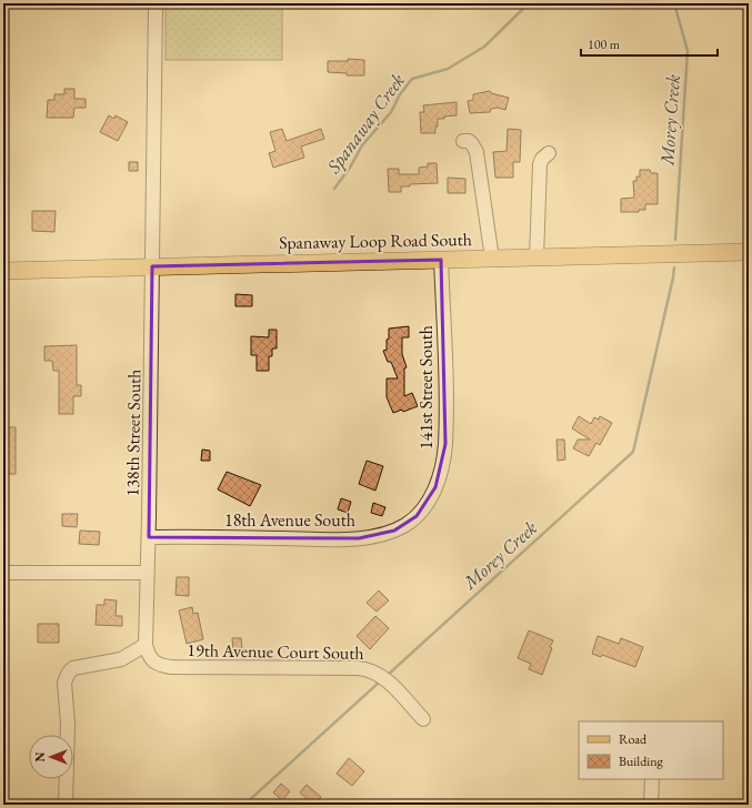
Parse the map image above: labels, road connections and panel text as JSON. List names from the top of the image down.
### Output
{
  "streets": {
    "main road": ["Spanaway Loop Road South"],
    "street": [
      "141st Street South",
      "138th Street South",
      "18th Avenue South",
      "19th Avenue Court South"
    ]
  },
  "crossings": [
    ["Spanaway Loop Road South", "141st Street South"],
    ["Spanaway Loop Road South", "138th Street South"],
    ["141st Street South", "18th Avenue South"],
    ["138th Street South", "18th Avenue South"],
    ["138th Street South", "19th Avenue Court South"]
  ],
  "water": ["Morey Creek", "Spanaway Creek"],
  "legend": ["Road", "Building"],
  "scale_bar": "100 m",
  "north": "left"
}
